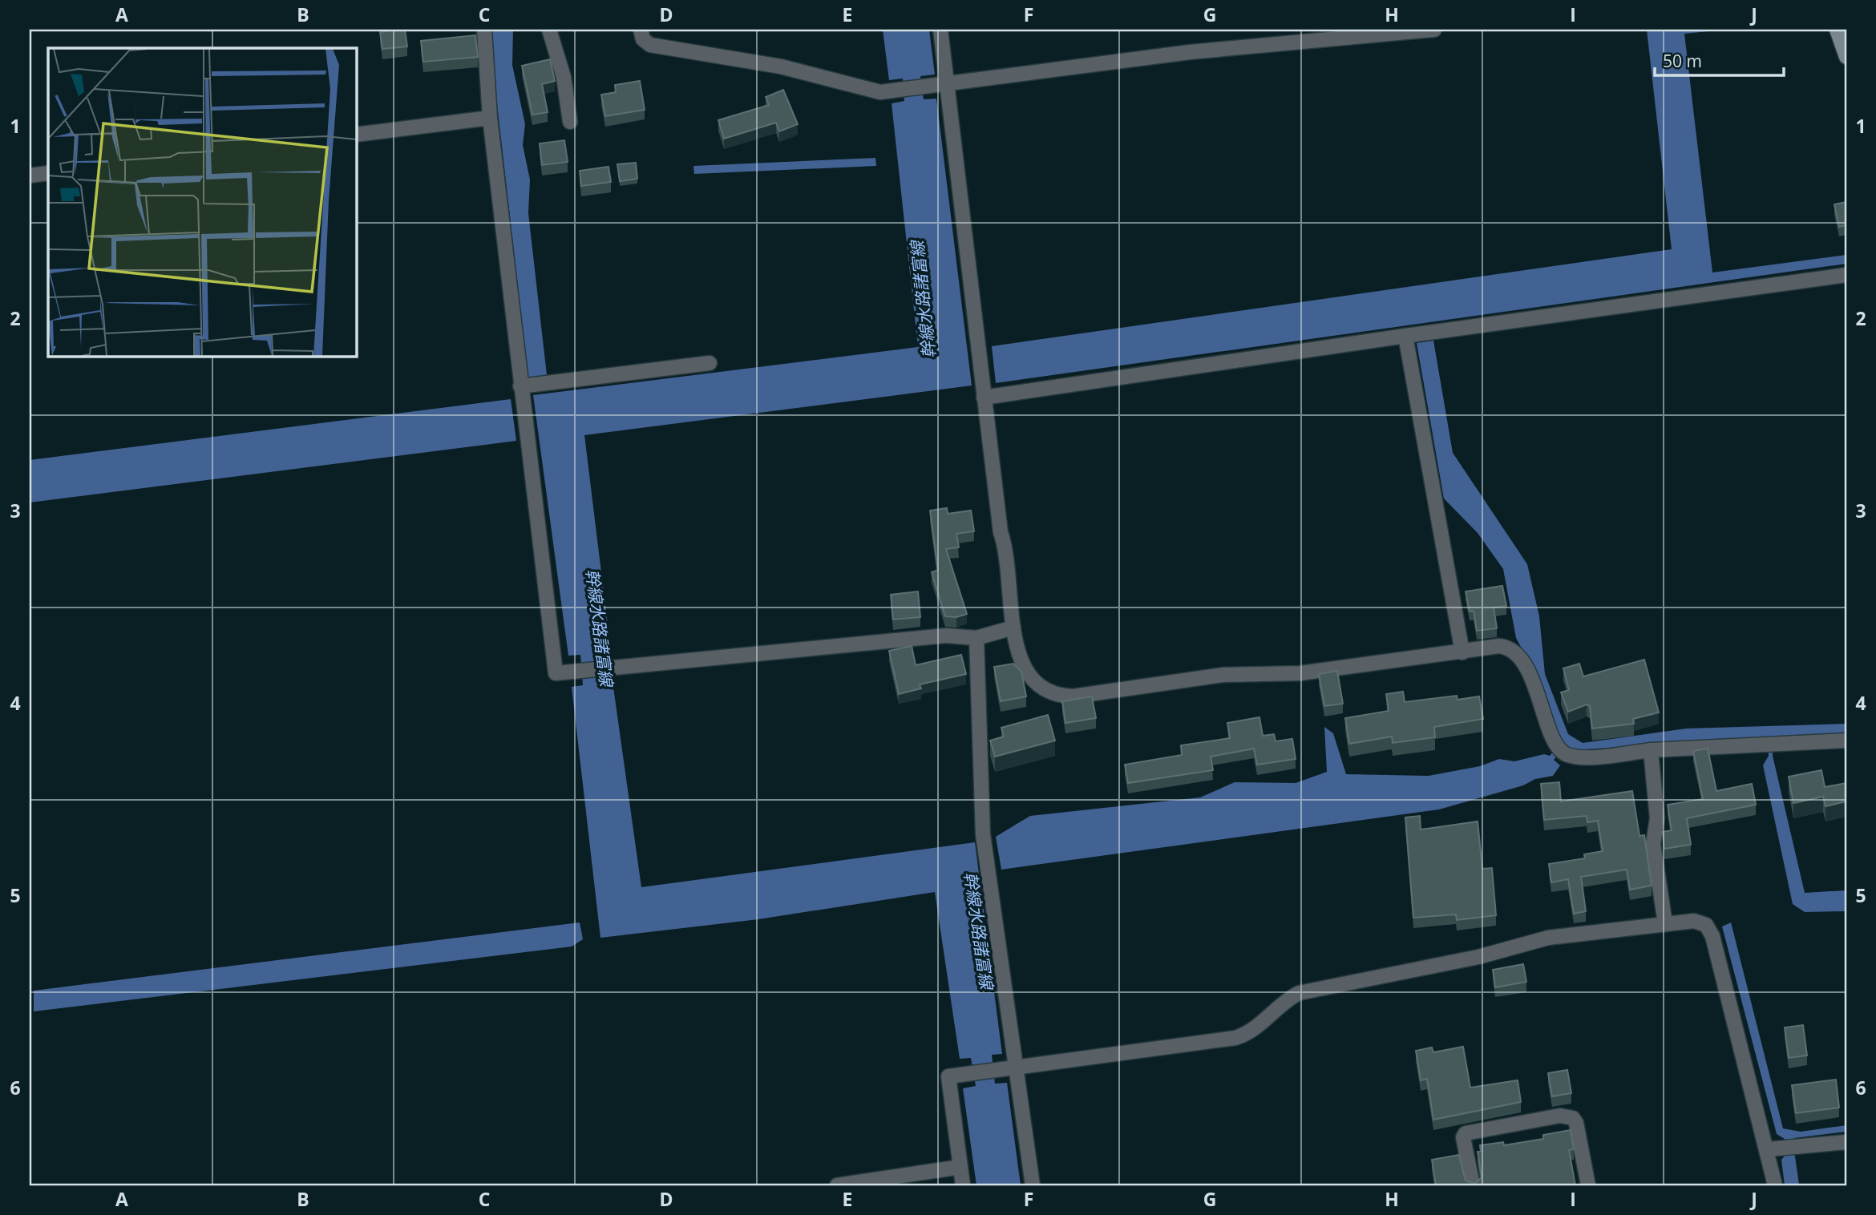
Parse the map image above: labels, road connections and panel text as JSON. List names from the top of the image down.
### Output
{
  "water": ["幹線水路諸富線"],
  "scale_bar": "50 m",
  "grid": {
    "columns": [
      "A",
      "B",
      "C",
      "D",
      "E",
      "F",
      "G",
      "H",
      "I",
      "J"
    ],
    "rows": [
      "1",
      "2",
      "3",
      "4",
      "5",
      "6"
    ]
  }
}
